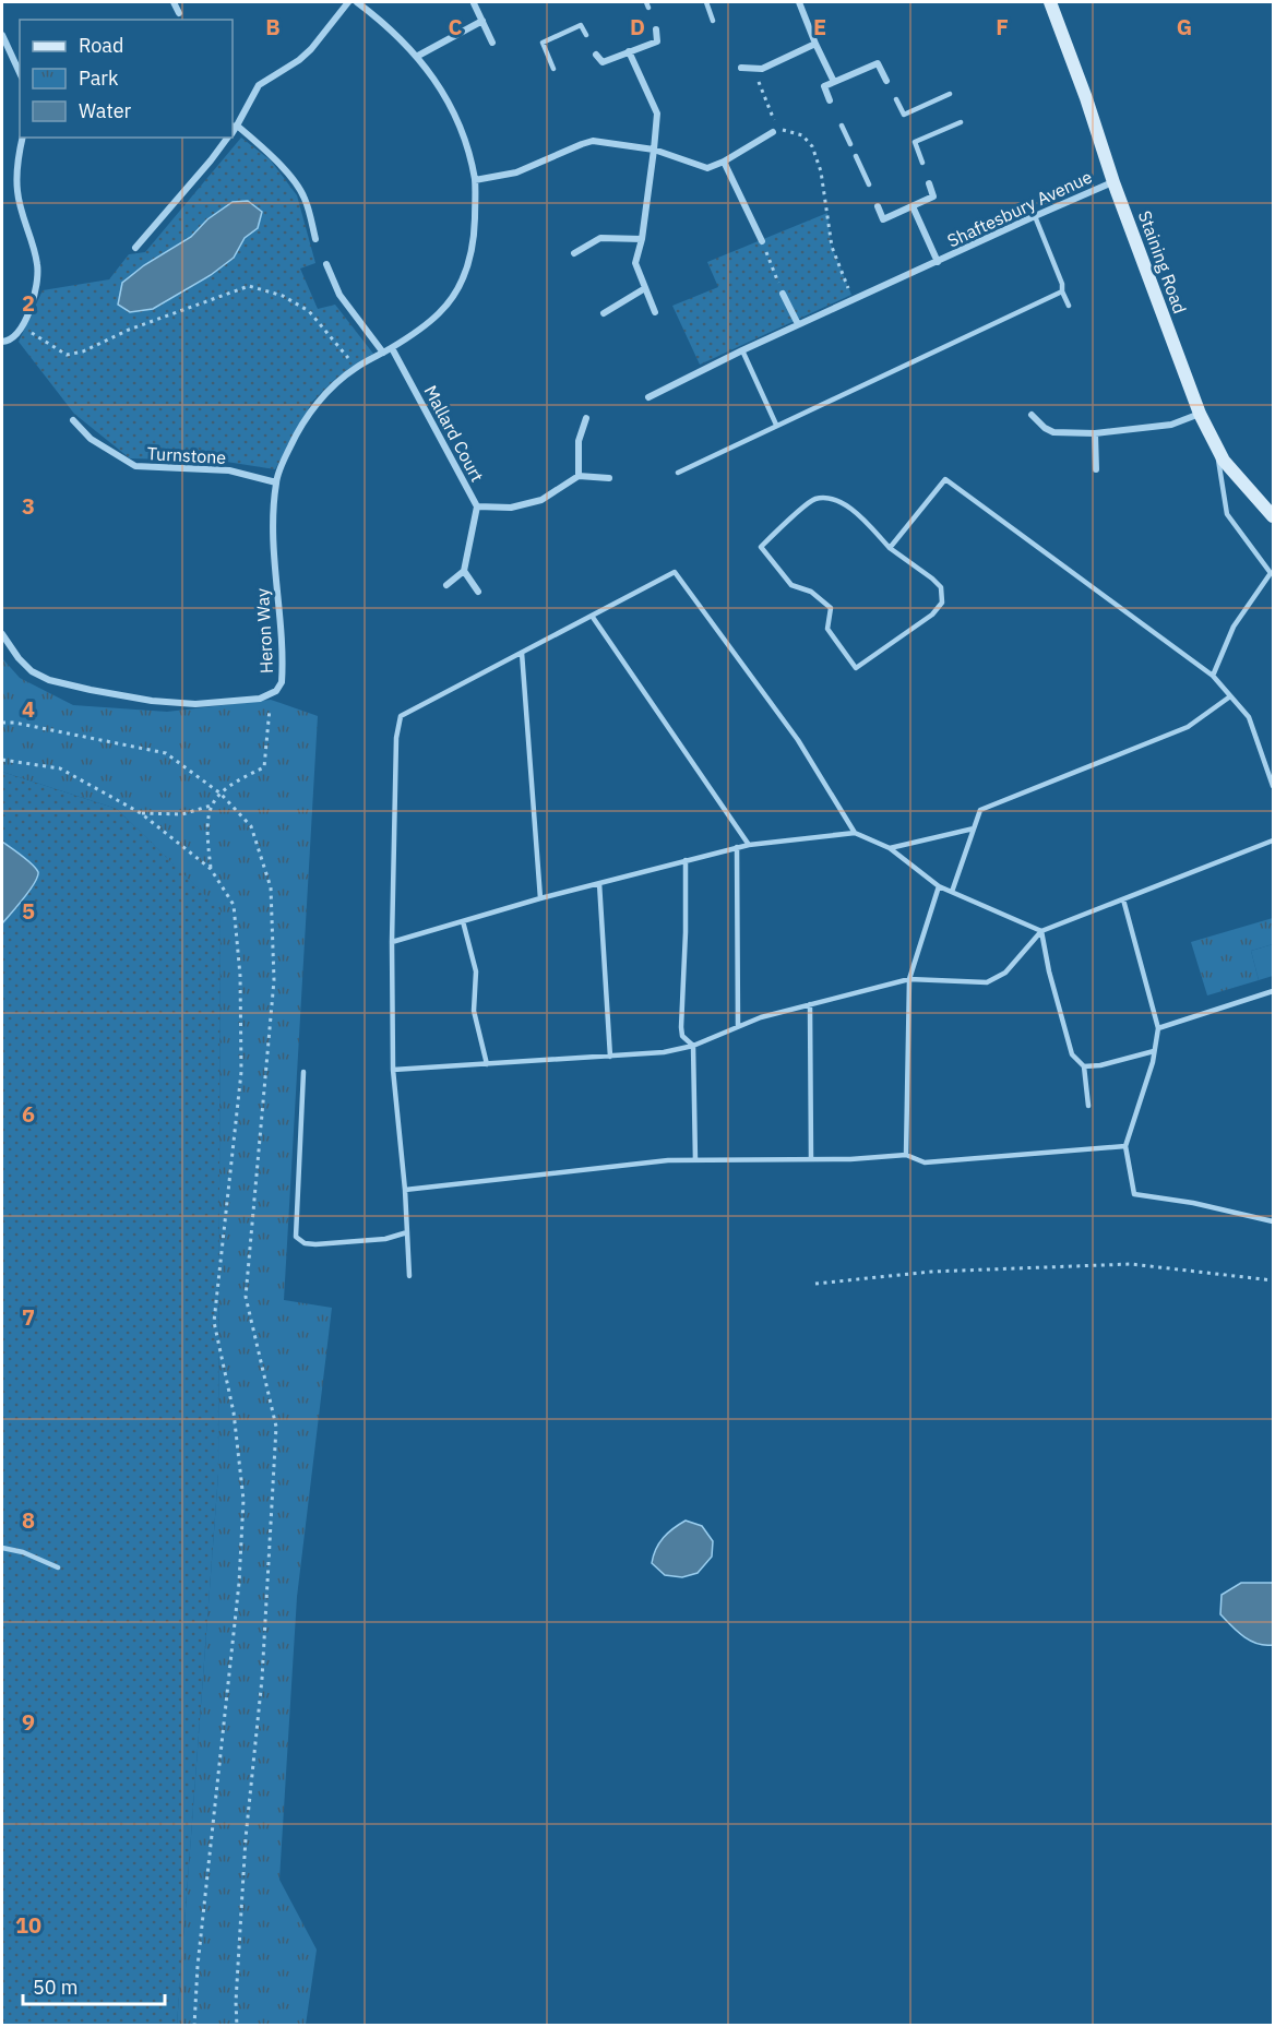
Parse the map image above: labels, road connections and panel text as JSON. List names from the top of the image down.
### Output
{
  "streets": {
    "street": [
      "Shaftesbury Avenue",
      "Staining Road",
      "Mallard Court",
      "Turnstone",
      "Heron Way"
    ]
  },
  "crossings": [
    ["Shaftesbury Avenue", "Staining Road"],
    ["Mallard Court", "Heron Way"],
    ["Turnstone", "Heron Way"]
  ],
  "legend": ["Road", "Park", "Water"],
  "scale_bar": "50 m",
  "grid": {
    "columns": [
      "B",
      "C",
      "D",
      "E",
      "F",
      "G"
    ],
    "rows": [
      "2",
      "3",
      "4",
      "5",
      "6",
      "7",
      "8",
      "9",
      "10"
    ]
  }
}
